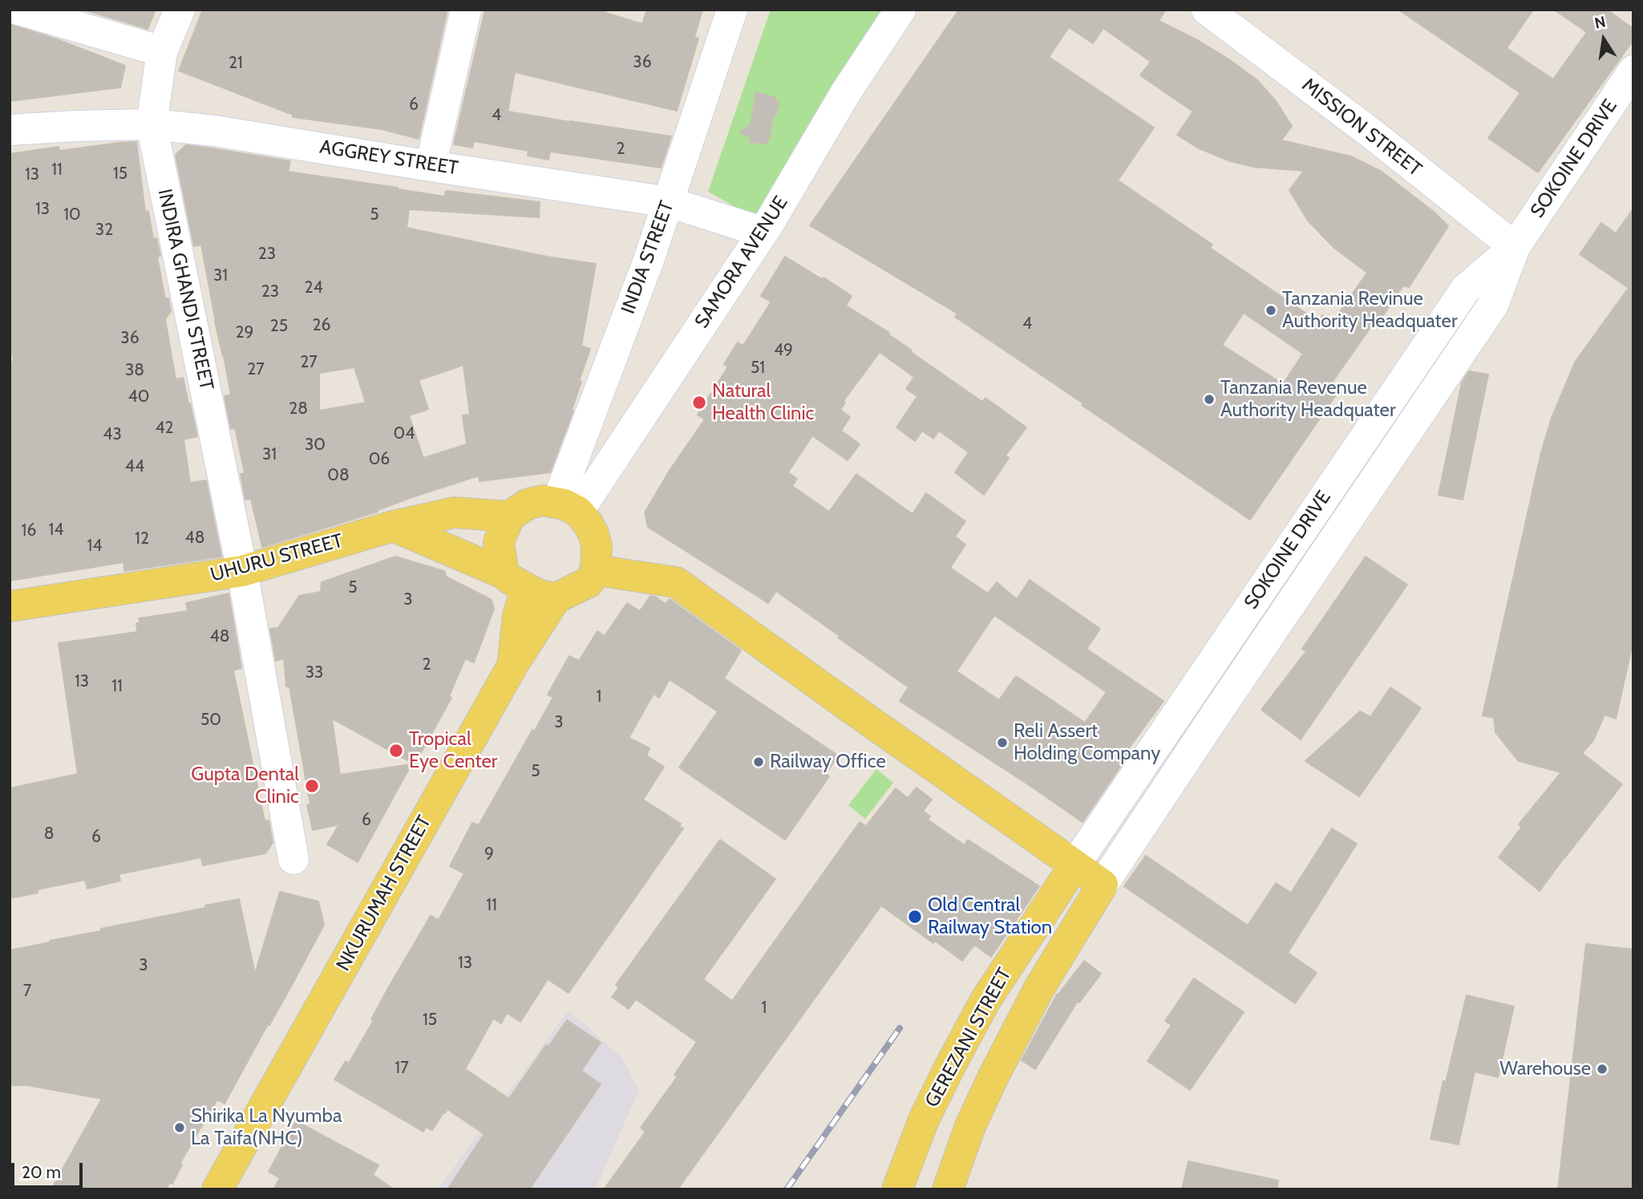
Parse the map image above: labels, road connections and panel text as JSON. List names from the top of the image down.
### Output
{
  "streets": {
    "main road": ["UHURU STREET", "NKURUMAH STREET", "GEREZANI STREET"],
    "street": [
      "MISSION STREET",
      "AGGREY STREET",
      "SOKOINE DRIVE",
      "INDIA STREET",
      "SAMORA AVENUE",
      "INDIRA GHANDI STREET"
    ]
  },
  "crossings": [
    ["MISSION STREET", "SOKOINE DRIVE"],
    ["AGGREY STREET", "INDIA STREET"],
    ["AGGREY STREET", "SAMORA AVENUE"],
    ["AGGREY STREET", "INDIRA GHANDI STREET"],
    ["SOKOINE DRIVE", "GEREZANI STREET"],
    ["INDIA STREET", "SAMORA AVENUE"],
    ["INDIA STREET", "UHURU STREET"],
    ["INDIA STREET", "NKURUMAH STREET"],
    ["SAMORA AVENUE", "UHURU STREET"],
    ["SAMORA AVENUE", "NKURUMAH STREET"],
    ["INDIRA GHANDI STREET", "UHURU STREET"],
    ["UHURU STREET", "NKURUMAH STREET"]
  ],
  "places": [
    "Tanzania Revinue Authority Headquater",
    "Tanzania Revenue Authority Headquater",
    "Natural Health Clinic",
    "Reli Assert Holding Company",
    "Tropical Eye Center",
    "Railway Office",
    "Gupta Dental Clinic",
    "Old Central Railway Station",
    "Warehouse",
    "Shirika La Nyumba La Taifa(NHC)"
  ],
  "house_numbers": [
    "36",
    "21",
    "6",
    "4",
    "2",
    "11",
    "15",
    "13",
    "13",
    "10",
    "5",
    "32",
    "23",
    "31",
    "24",
    "23",
    "4",
    "26",
    "25",
    "29",
    "36",
    "49",
    "27",
    "51",
    "27",
    "38",
    "40",
    "28",
    "42",
    "04",
    "43",
    "30",
    "31",
    "06",
    "44",
    "08",
    "14",
    "16",
    "48",
    "12",
    "14",
    "5",
    "3",
    "48",
    "2",
    "33",
    "13",
    "11",
    "1",
    "50",
    "3",
    "5",
    "6",
    "8",
    "6",
    "9",
    "11",
    "13",
    "3",
    "7",
    "1",
    "15",
    "17"
  ],
  "scale_bar": "20 m",
  "north": "top"
}
